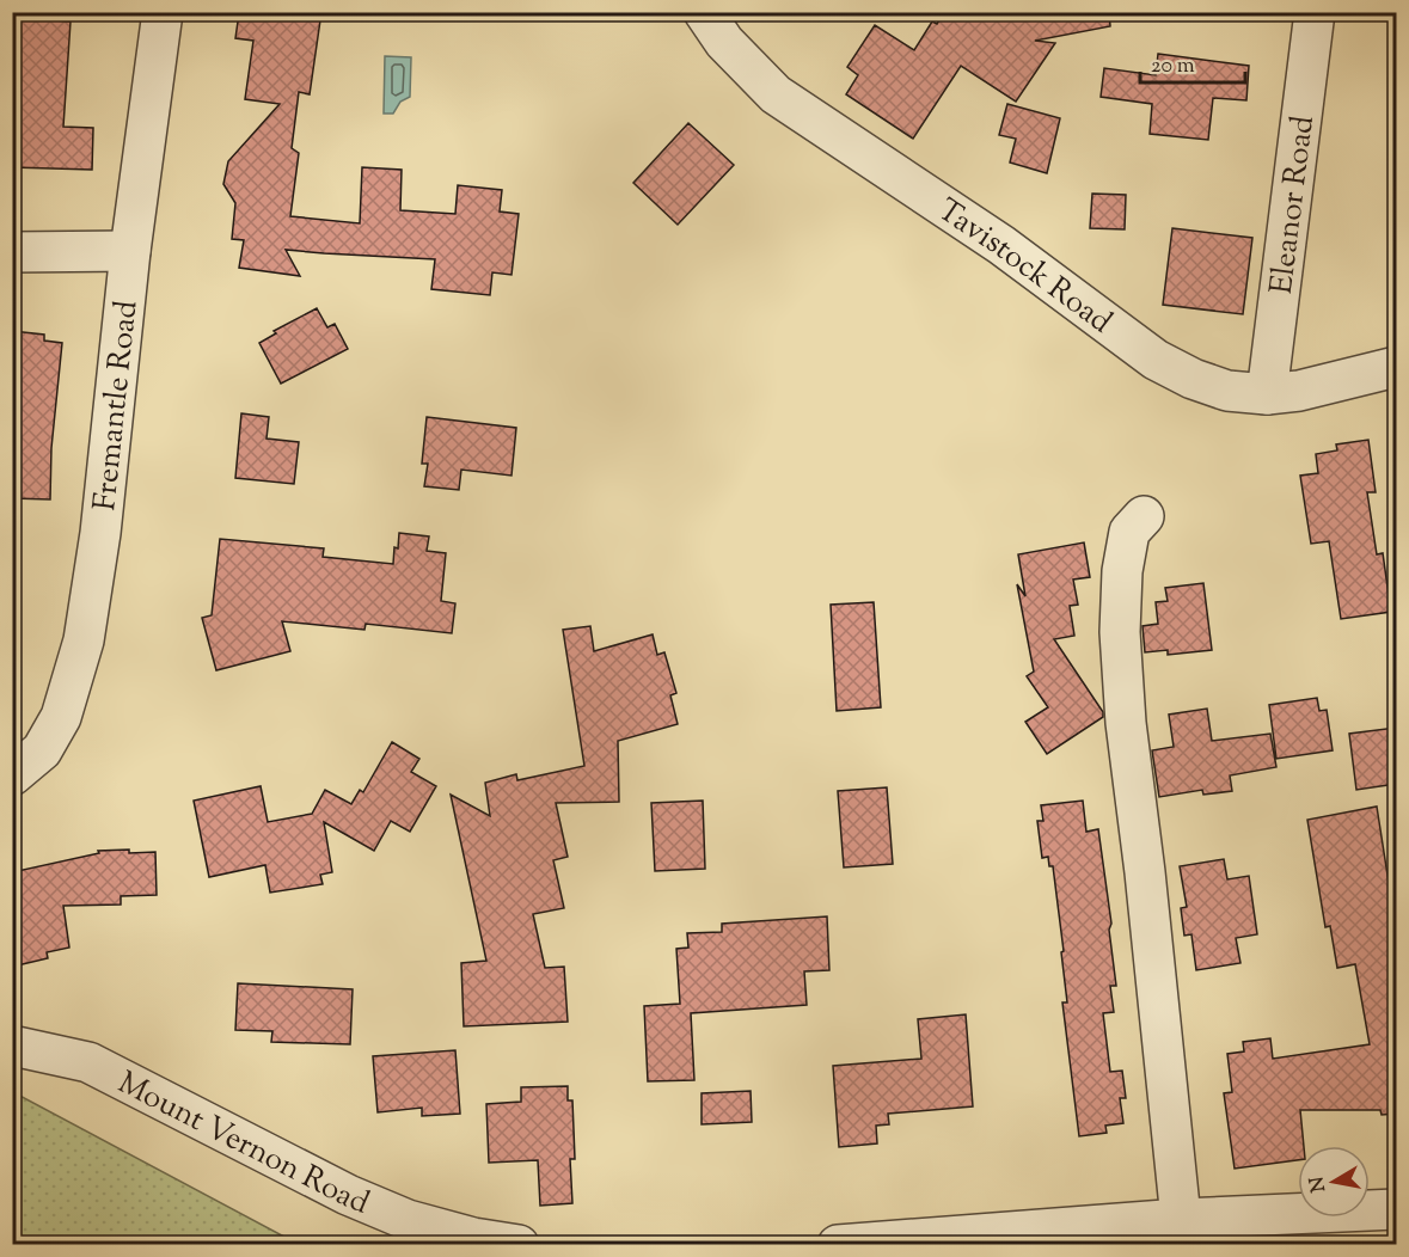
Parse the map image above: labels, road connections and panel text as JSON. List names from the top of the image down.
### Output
{
  "streets": {
    "street": [
      "Eleanor Road",
      "Tavistock Road",
      "Fremantle Road",
      "Mount Vernon Road"
    ]
  },
  "crossings": [
    ["Eleanor Road", "Tavistock Road"]
  ],
  "scale_bar": "20 m",
  "north": "left"
}
